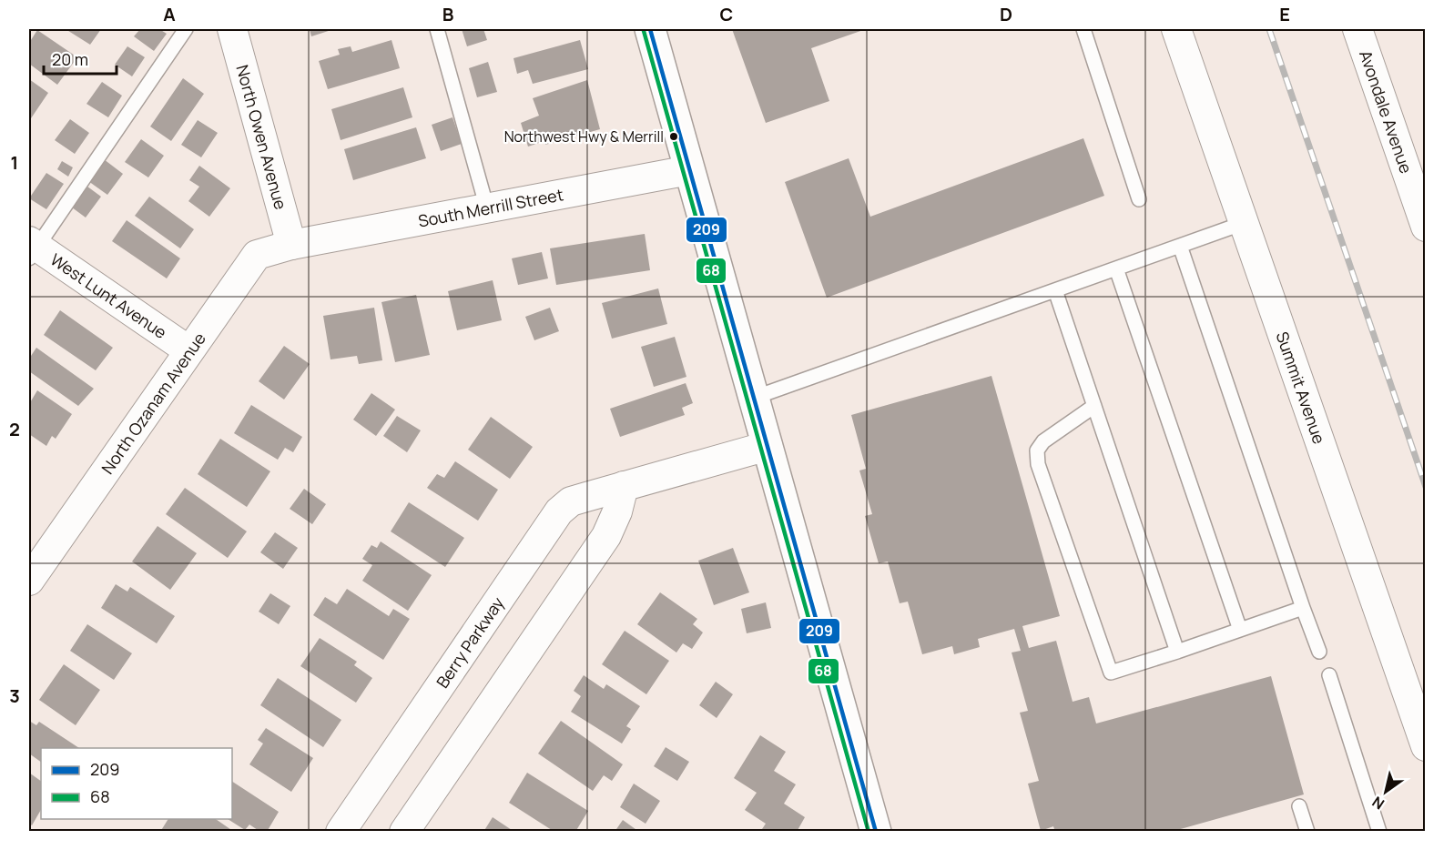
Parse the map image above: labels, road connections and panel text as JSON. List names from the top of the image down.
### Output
{
  "streets": {
    "street": [
      "Avondale Avenue",
      "North Owen Avenue",
      "South Merrill Street",
      "West Lunt Avenue",
      "Summit Avenue",
      "North Ozanam Avenue",
      "Berry Parkway"
    ]
  },
  "crossings": [
    ["North Owen Avenue", "South Merrill Street"],
    ["North Owen Avenue", "North Ozanam Avenue"],
    ["South Merrill Street", "North Ozanam Avenue"],
    ["West Lunt Avenue", "North Ozanam Avenue"]
  ],
  "places": ["Northwest Hwy & Merrill"],
  "lines": ["transit line 209", "transit line 68"],
  "legend": ["209", "68"],
  "scale_bar": "20 m",
  "north": "bottom left",
  "grid": {
    "columns": [
      "A",
      "B",
      "C",
      "D",
      "E"
    ],
    "rows": ["1", "2", "3"]
  }
}
